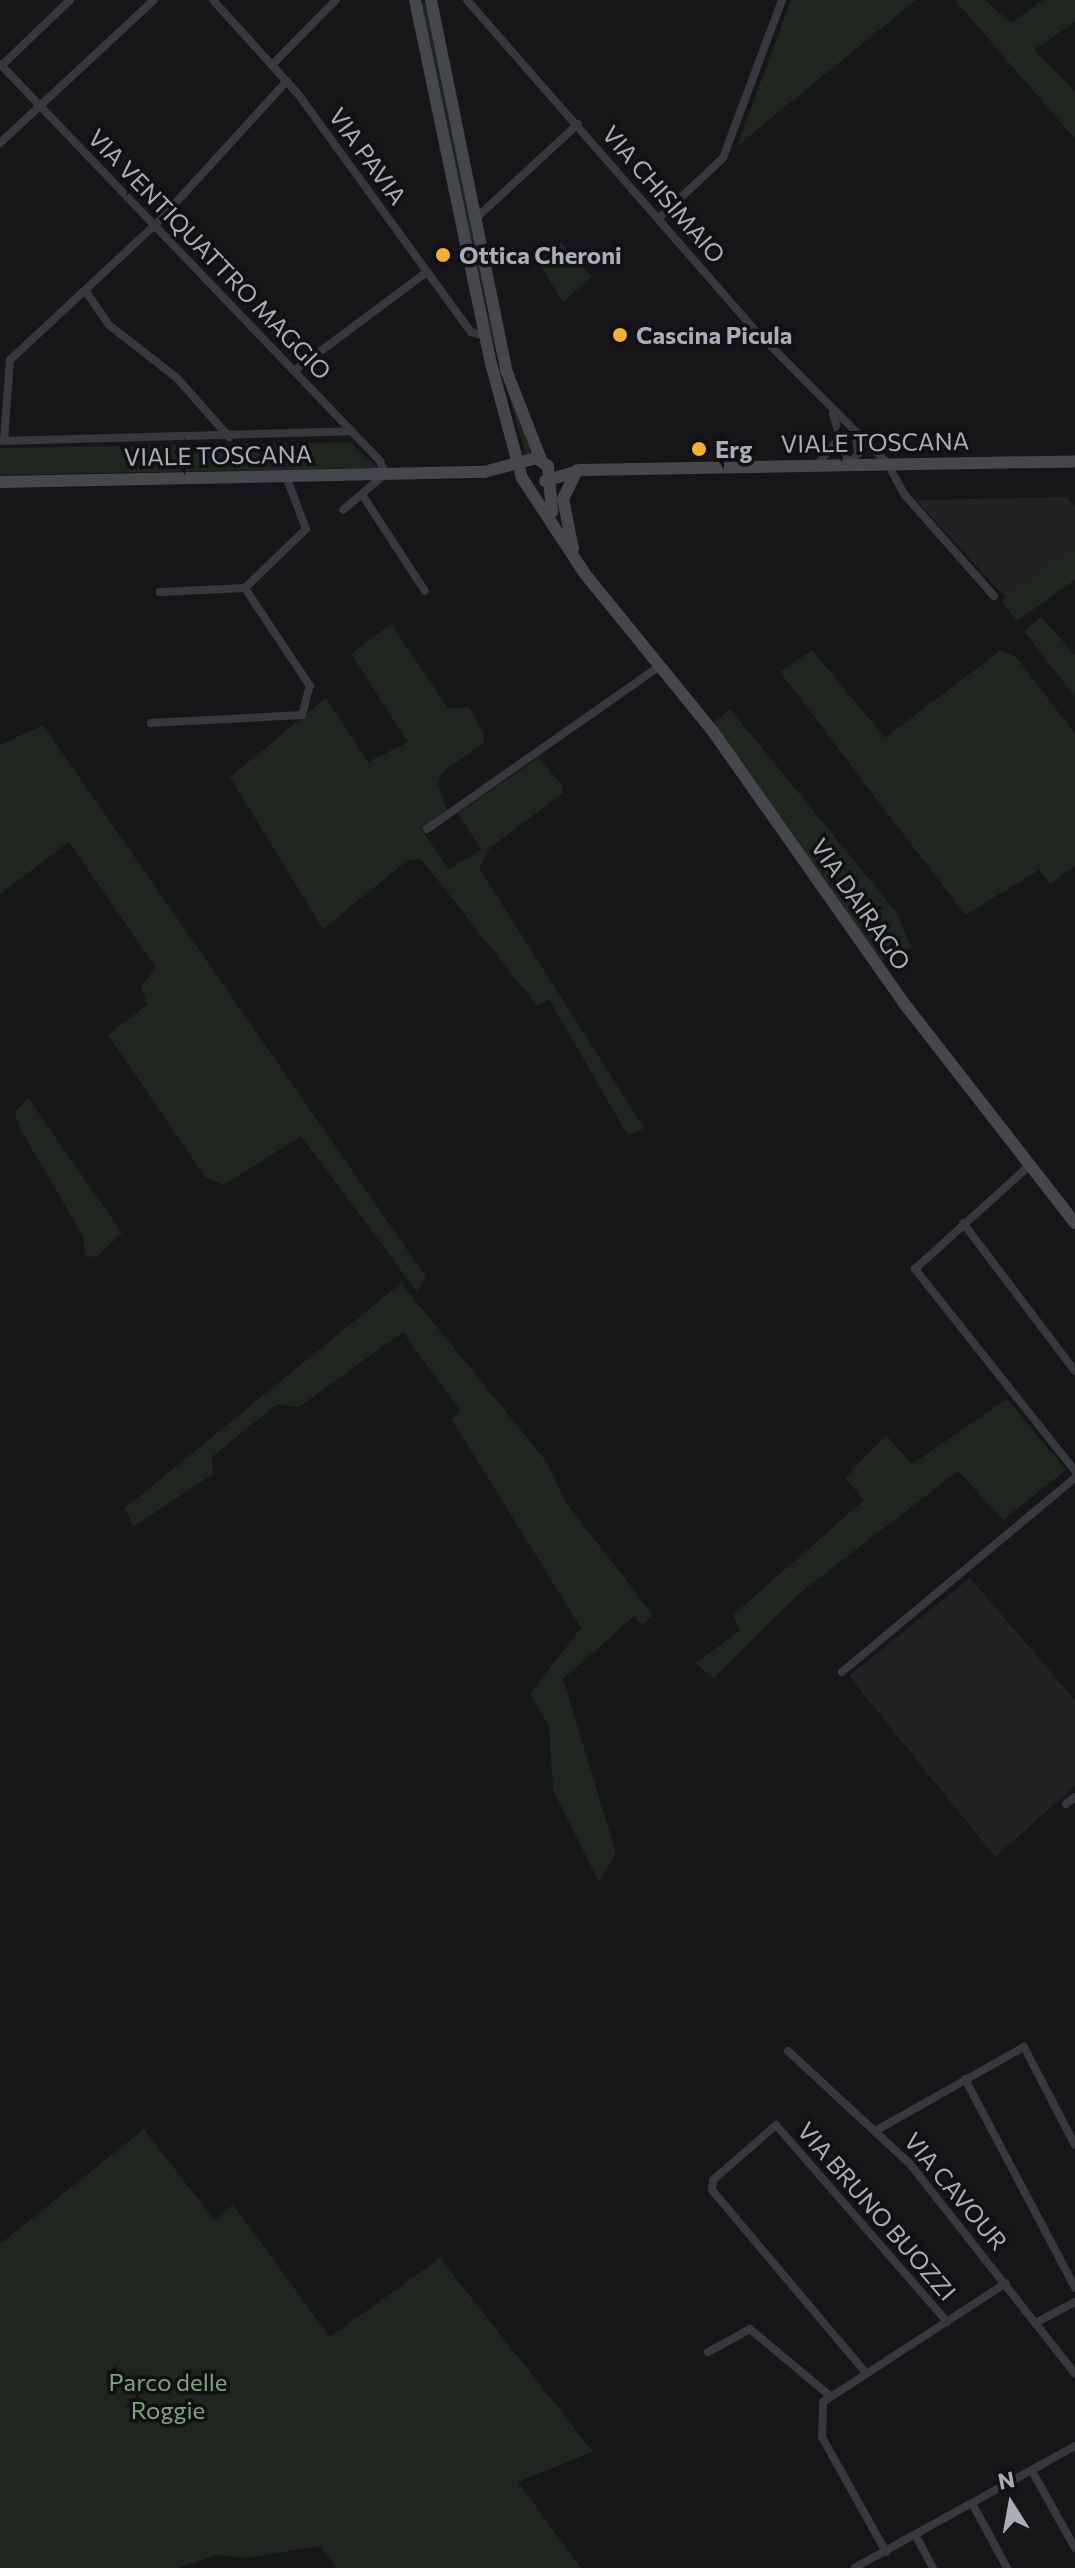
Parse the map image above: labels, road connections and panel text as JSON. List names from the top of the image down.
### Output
{
  "streets": {
    "street": [
      "VIA PAVIA",
      "VIA CHISIMAIO",
      "VIA VENTIQUATTRO MAGGIO",
      "VIALE TOSCANA",
      "VIA DAIRAGO",
      "VIA CAVOUR",
      "VIA BRUNO BUOZZI"
    ]
  },
  "crossings": [
    ["VIA CHISIMAIO", "VIALE TOSCANA"],
    ["VIA VENTIQUATTRO MAGGIO", "VIALE TOSCANA"]
  ],
  "parks": ["Parco delle Roggie"],
  "places": ["Ottica Cheroni", "Cascina Picula", "Erg"],
  "north": "top"
}
